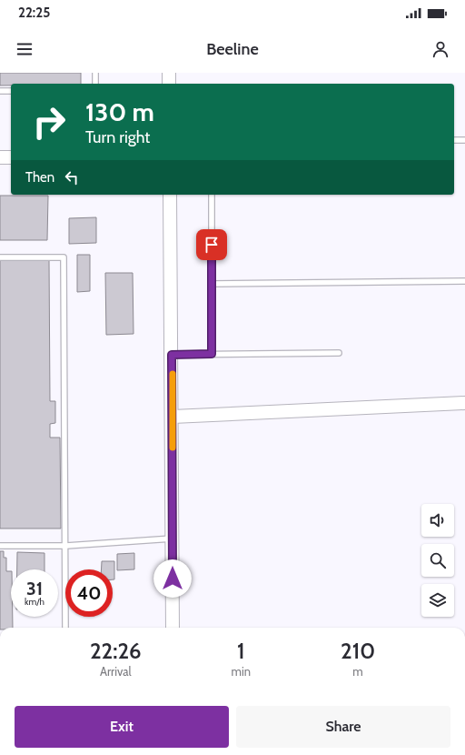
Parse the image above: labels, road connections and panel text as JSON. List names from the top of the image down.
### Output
{
  "page": {
    "status": "22:25",
    "header": "Beeline",
    "turn": ["130 m", "Turn right"],
    "then": "Then",
    "speed": "31 km/h",
    "limit": "40",
    "eta": [
      "22:26",
      "Arrival",
      "1",
      "min",
      "210",
      "m"
    ],
    "buttons": ["Exit", "Share"]
  }
}
